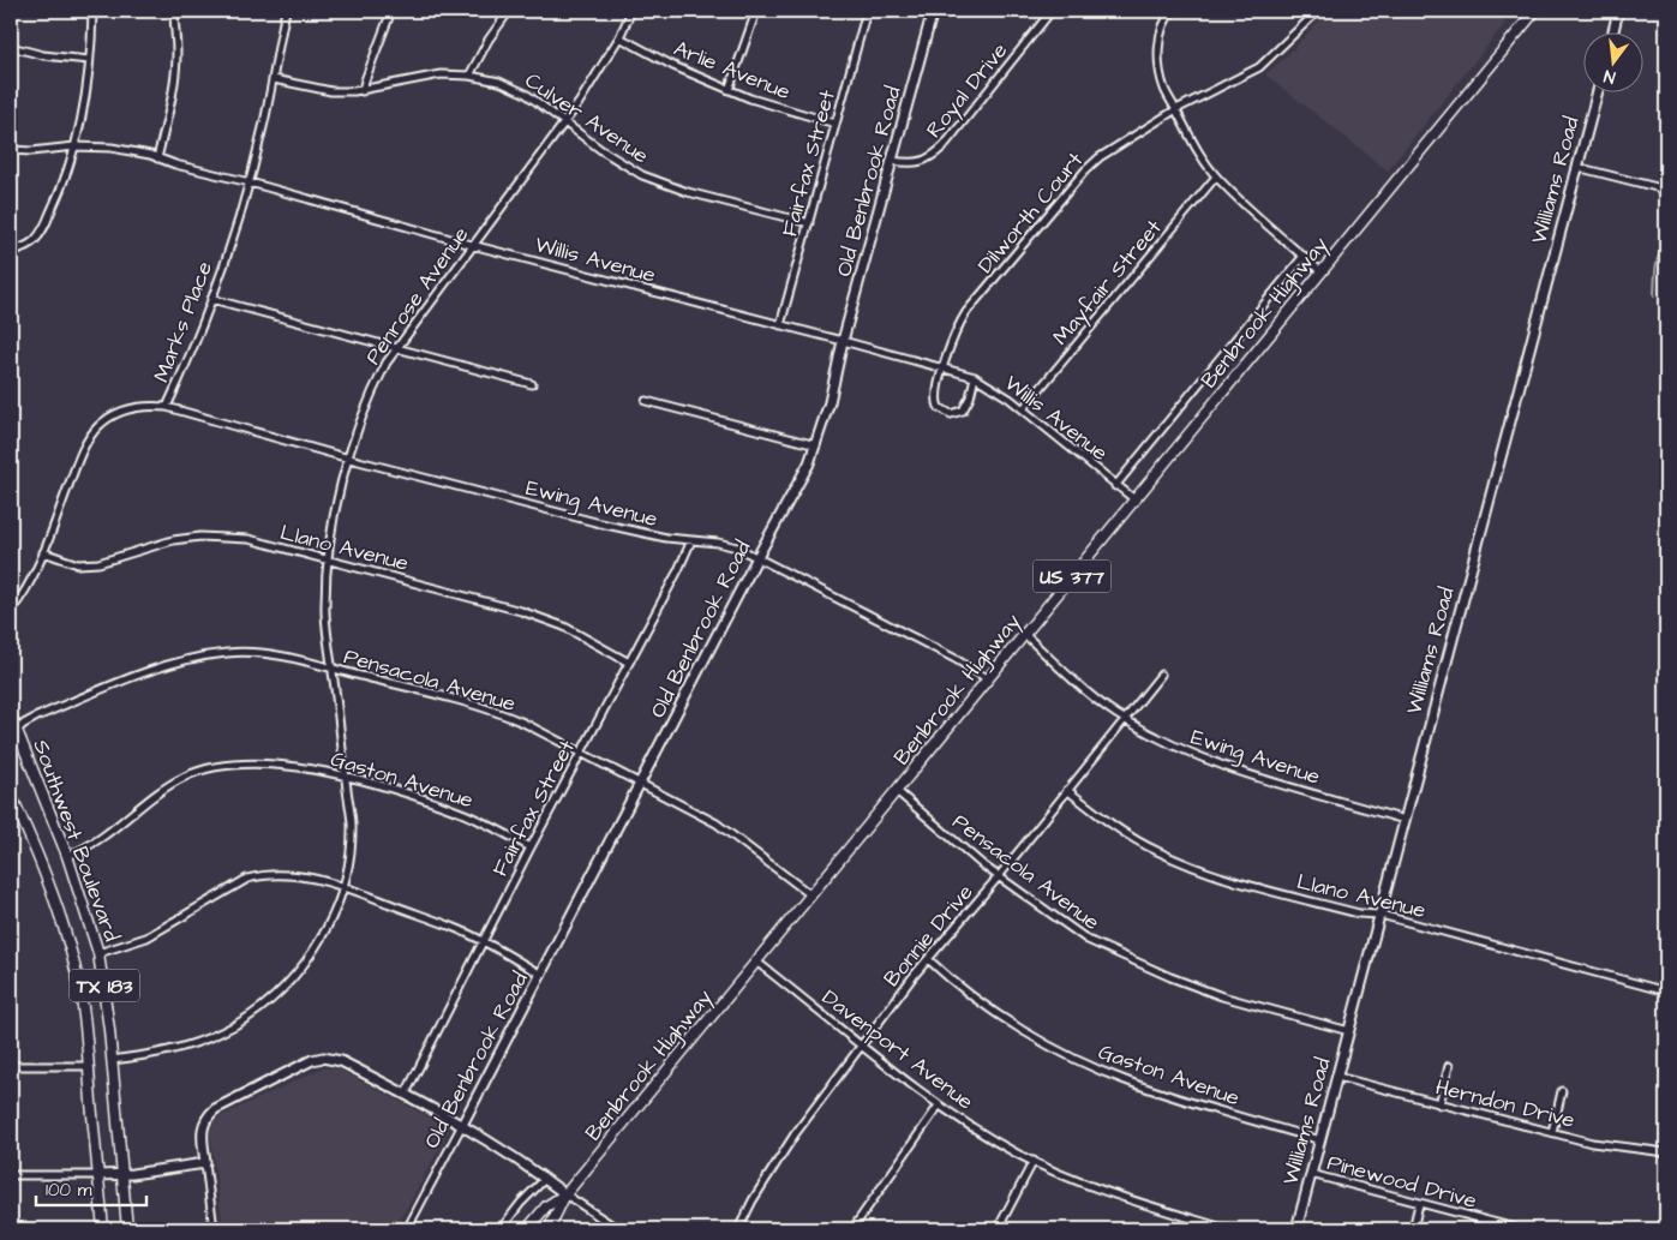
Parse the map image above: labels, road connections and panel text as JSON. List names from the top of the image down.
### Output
{
  "streets": {
    "main road": [
      "Benbrook Highway",
      "US 377",
      "Southwest Boulevard",
      "TX 183"
    ],
    "street": [
      "Arlie Avenue",
      "Royal Drive",
      "Culver Avenue",
      "Fairfax Street",
      "Williams Road",
      "Old Benbrook Road",
      "Dilworth Court",
      "Willis Avenue",
      "Mayfair Street",
      "Penrose Avenue",
      "Marks Place",
      "Ewing Avenue",
      "Llano Avenue",
      "Pensacola Avenue",
      "Gaston Avenue",
      "Bonnie Drive",
      "Davenport Avenue",
      "Herndon Drive",
      "Pinewood Drive"
    ]
  },
  "crossings": [
    ["Arlie Avenue", "Fairfax Street"],
    ["Arlie Avenue", "Penrose Avenue"],
    ["Royal Drive", "Old Benbrook Road"],
    ["Culver Avenue", "Fairfax Street"],
    ["Culver Avenue", "Penrose Avenue"],
    ["Culver Avenue", "Marks Place"],
    ["Fairfax Street", "Willis Avenue"],
    ["Fairfax Street", "Ewing Avenue"],
    ["Fairfax Street", "Llano Avenue"],
    ["Fairfax Street", "Pensacola Avenue"],
    ["Fairfax Street", "Gaston Avenue"],
    ["Williams Road", "Ewing Avenue"],
    ["Williams Road", "Llano Avenue"],
    ["Williams Road", "Pensacola Avenue"],
    ["Williams Road", "Gaston Avenue"],
    ["Williams Road", "Herndon Drive"],
    ["Williams Road", "Pinewood Drive"],
    ["Old Benbrook Road", "Willis Avenue"],
    ["Old Benbrook Road", "Ewing Avenue"],
    ["Old Benbrook Road", "Pensacola Avenue"],
    ["Dilworth Court", "Willis Avenue"],
    ["Willis Avenue", "Mayfair Street"],
    ["Willis Avenue", "Penrose Avenue"],
    ["Willis Avenue", "Benbrook Highway"],
    ["Willis Avenue", "Marks Place"],
    ["Penrose Avenue", "Ewing Avenue"],
    ["Penrose Avenue", "Llano Avenue"],
    ["Penrose Avenue", "Pensacola Avenue"],
    ["Penrose Avenue", "Gaston Avenue"],
    ["Penrose Avenue", "Southwest Boulevard"],
    ["Benbrook Highway", "Ewing Avenue"],
    ["Benbrook Highway", "Pensacola Avenue"],
    ["Benbrook Highway", "Davenport Avenue"],
    ["Marks Place", "Ewing Avenue"],
    ["Marks Place", "Llano Avenue"],
    ["Ewing Avenue", "Bonnie Drive"],
    ["Llano Avenue", "Bonnie Drive"],
    ["Pensacola Avenue", "Southwest Boulevard"],
    ["Pensacola Avenue", "Bonnie Drive"],
    ["Gaston Avenue", "Southwest Boulevard"],
    ["Gaston Avenue", "Bonnie Drive"],
    ["Bonnie Drive", "Davenport Avenue"]
  ],
  "scale_bar": "100 m",
  "north": "bottom"
}
